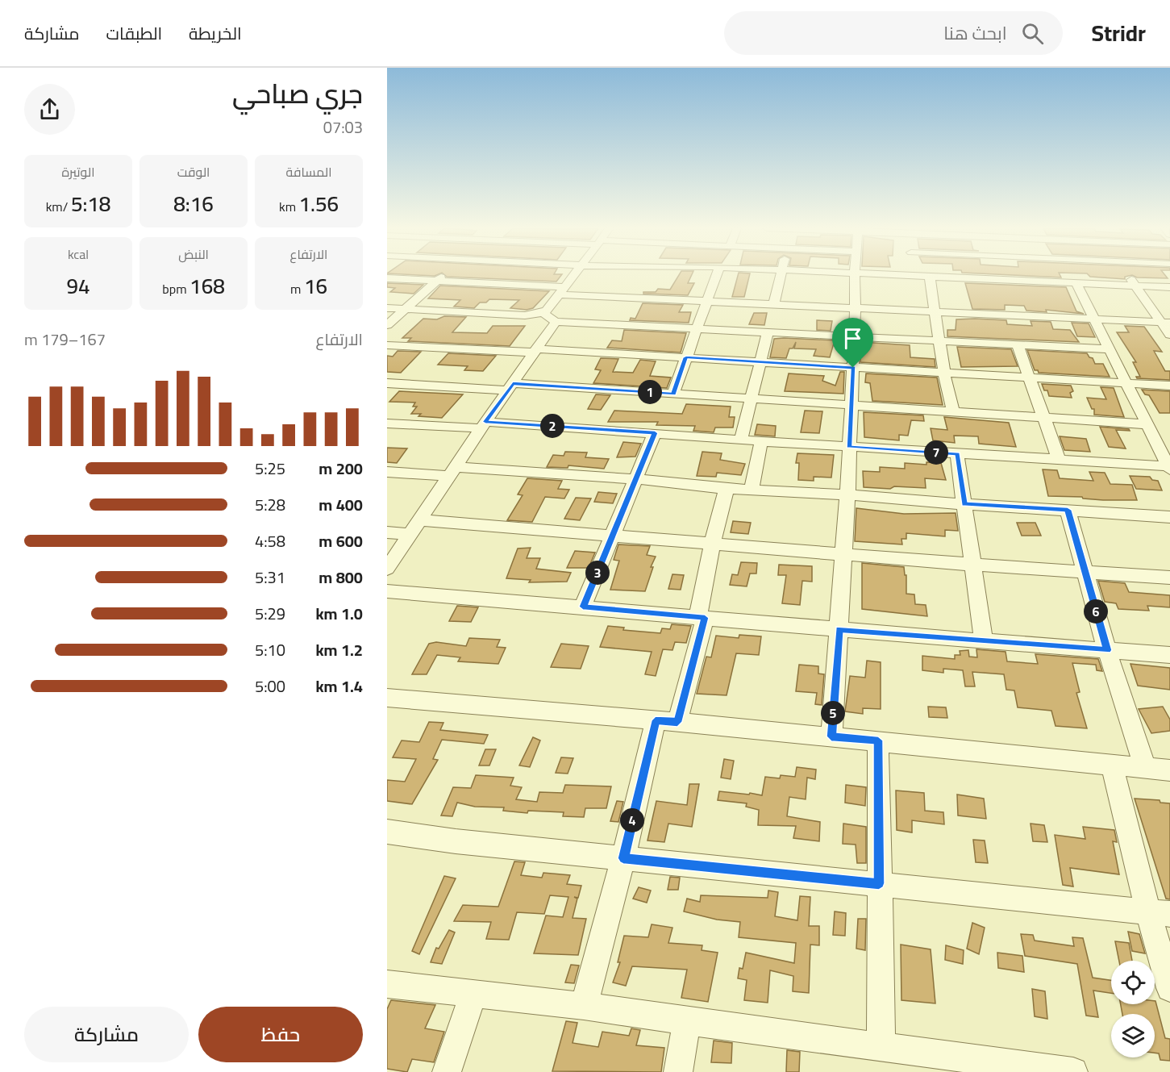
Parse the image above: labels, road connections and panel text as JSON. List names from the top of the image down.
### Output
{
  "page": {
    "header": "Stridr",
    "search": "ابحث هنا",
    "nav": ["الخريطة", "الطبقات", "مشاركة"],
    "heading": ["جري صباحي", "07:03"],
    "stats": [
      ["المسافة", "1.56 km"],
      ["الوقت", "8:16"],
      ["الوتيرة", "5:18 /km"],
      ["الارتفاع", "16 m"],
      ["النبض", "168 bpm"],
      ["kcal", "94"]
    ],
    "chart": ["الارتفاع", "167–179 m"],
    "pins": [
      "1",
      "2",
      "7",
      "3",
      "6",
      "5",
      "4"
    ],
    "list": [
      {
        "name": "200 m",
        "note": "5:25"
      },
      {
        "name": "400 m",
        "note": "5:28"
      },
      {
        "name": "600 m",
        "note": "4:58"
      },
      {
        "name": "800 m",
        "note": "5:31"
      },
      {
        "name": "1.0 km",
        "note": "5:29"
      },
      {
        "name": "1.2 km",
        "note": "5:10"
      },
      {
        "name": "1.4 km",
        "note": "5:00"
      }
    ],
    "buttons": ["حفظ", "مشاركة"]
  }
}
